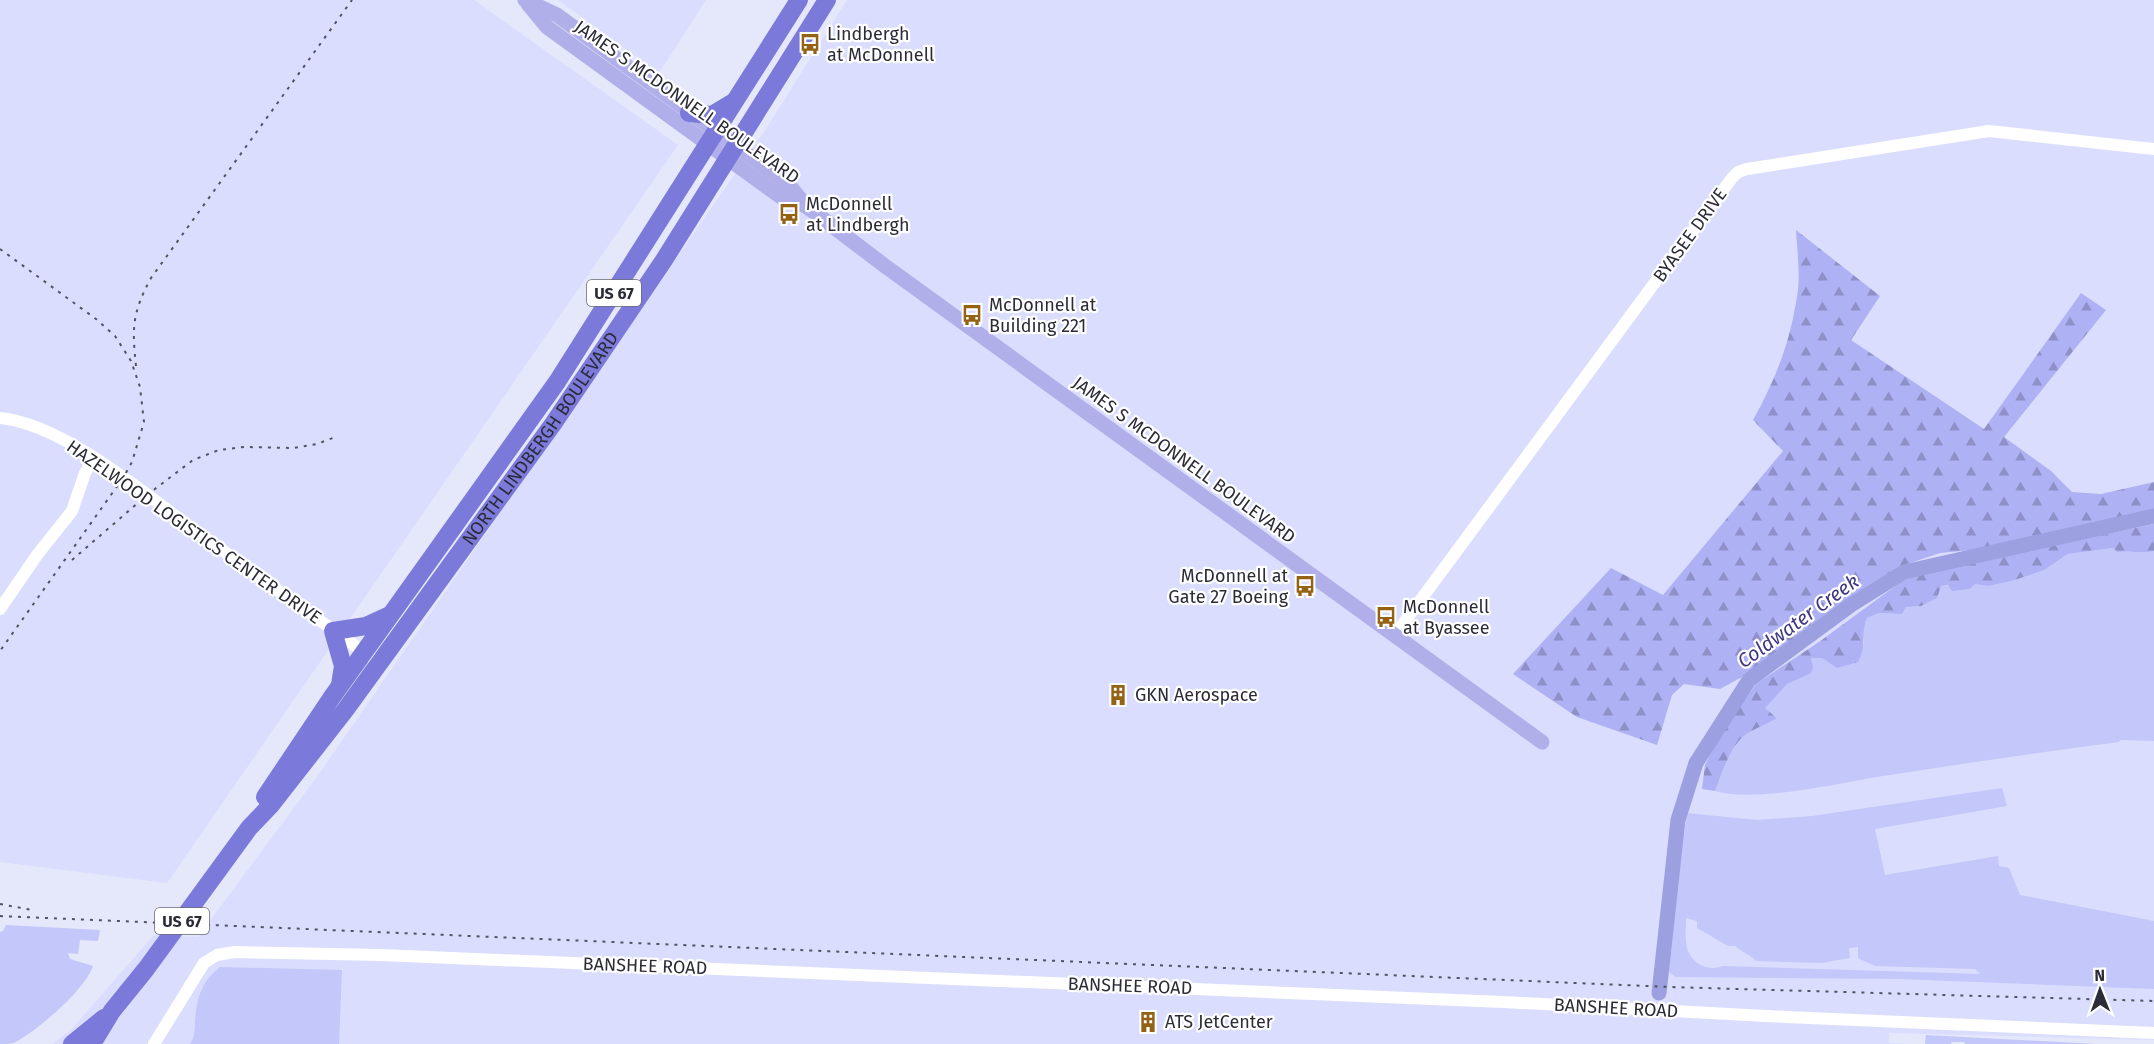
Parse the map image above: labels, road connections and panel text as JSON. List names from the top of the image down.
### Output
{
  "streets": {
    "highway": ["US 67", "NORTH LINDBERGH BOULEVARD"],
    "main road": ["JAMES S MCDONNELL BOULEVARD"],
    "street": ["BYASEE DRIVE", "HAZELWOOD LOGISTICS CENTER DRIVE", "BANSHEE ROAD"]
  },
  "crossings": [
    ["JAMES S MCDONNELL BOULEVARD", "BYASEE DRIVE"],
    ["JAMES S MCDONNELL BOULEVARD", "NORTH LINDBERGH BOULEVARD"],
    ["NORTH LINDBERGH BOULEVARD", "HAZELWOOD LOGISTICS CENTER DRIVE"]
  ],
  "water": ["Coldwater Creek"],
  "places": {
    "bus stop": [
      "Lindbergh at McDonnell",
      "McDonnell at Lindbergh",
      "McDonnell at Building 221",
      "McDonnell at Gate 27 Boeing",
      "McDonnell at Byassee"
    ],
    "building": ["GKN Aerospace", "ATS JetCenter"]
  },
  "north": "top"
}
